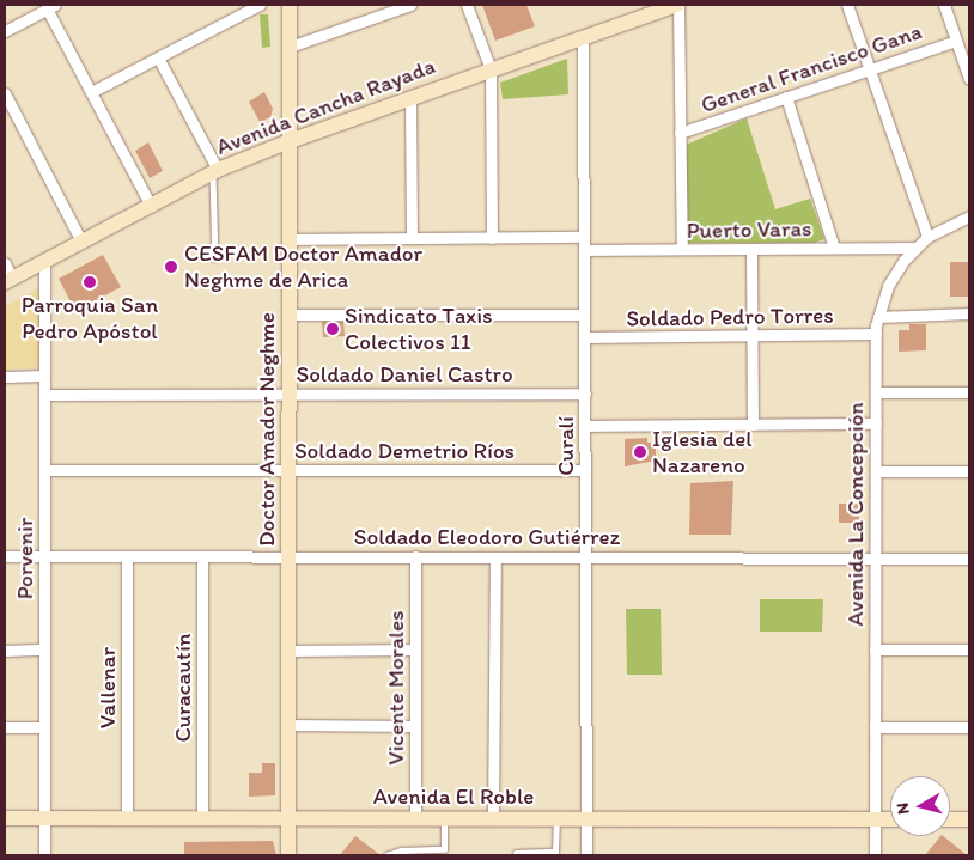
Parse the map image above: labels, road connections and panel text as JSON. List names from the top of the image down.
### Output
{
  "streets": {
    "street": [
      "General Francisco Gana",
      "Avenida Cancha Rayada",
      "Puerto Varas",
      "Soldado Pedro Torres",
      "Soldado Daniel Castro",
      "Doctor Amador Neghme",
      "Curalí",
      "Soldado Demetrio Ríos",
      "Avenida La Concepción",
      "Soldado Eleodoro Gutiérrez",
      "Porvenir",
      "Vallenar",
      "Curacautín",
      "Vicente Morales",
      "Avenida El Roble"
    ]
  },
  "crossings": [
    ["Avenida Cancha Rayada", "Doctor Amador Neghme"],
    ["Avenida Cancha Rayada", "Curalí"],
    ["Avenida Cancha Rayada", "Porvenir"],
    ["Puerto Varas", "Curalí"],
    ["Puerto Varas", "Avenida La Concepción"],
    ["Soldado Pedro Torres", "Curalí"],
    ["Soldado Pedro Torres", "Avenida La Concepción"],
    ["Soldado Daniel Castro", "Doctor Amador Neghme"],
    ["Soldado Daniel Castro", "Curalí"],
    ["Soldado Daniel Castro", "Porvenir"],
    ["Doctor Amador Neghme", "Soldado Demetrio Ríos"],
    ["Doctor Amador Neghme", "Soldado Eleodoro Gutiérrez"],
    ["Doctor Amador Neghme", "Avenida El Roble"],
    ["Curalí", "Soldado Demetrio Ríos"],
    ["Curalí", "Soldado Eleodoro Gutiérrez"],
    ["Curalí", "Avenida El Roble"],
    ["Soldado Demetrio Ríos", "Porvenir"],
    ["Avenida La Concepción", "Soldado Eleodoro Gutiérrez"],
    ["Avenida La Concepción", "Avenida El Roble"],
    ["Soldado Eleodoro Gutiérrez", "Porvenir"],
    ["Soldado Eleodoro Gutiérrez", "Vallenar"],
    ["Soldado Eleodoro Gutiérrez", "Curacautín"],
    ["Soldado Eleodoro Gutiérrez", "Vicente Morales"],
    ["Porvenir", "Avenida El Roble"],
    ["Vallenar", "Avenida El Roble"],
    ["Curacautín", "Avenida El Roble"],
    ["Vicente Morales", "Avenida El Roble"]
  ],
  "places": [
    "CESFAM Doctor Amador Neghme de Arica",
    "Parroquia San Pedro Apóstol",
    "Sindicato Taxis Colectivos 11",
    "Iglesia del Nazareno"
  ],
  "north": "left"
}
